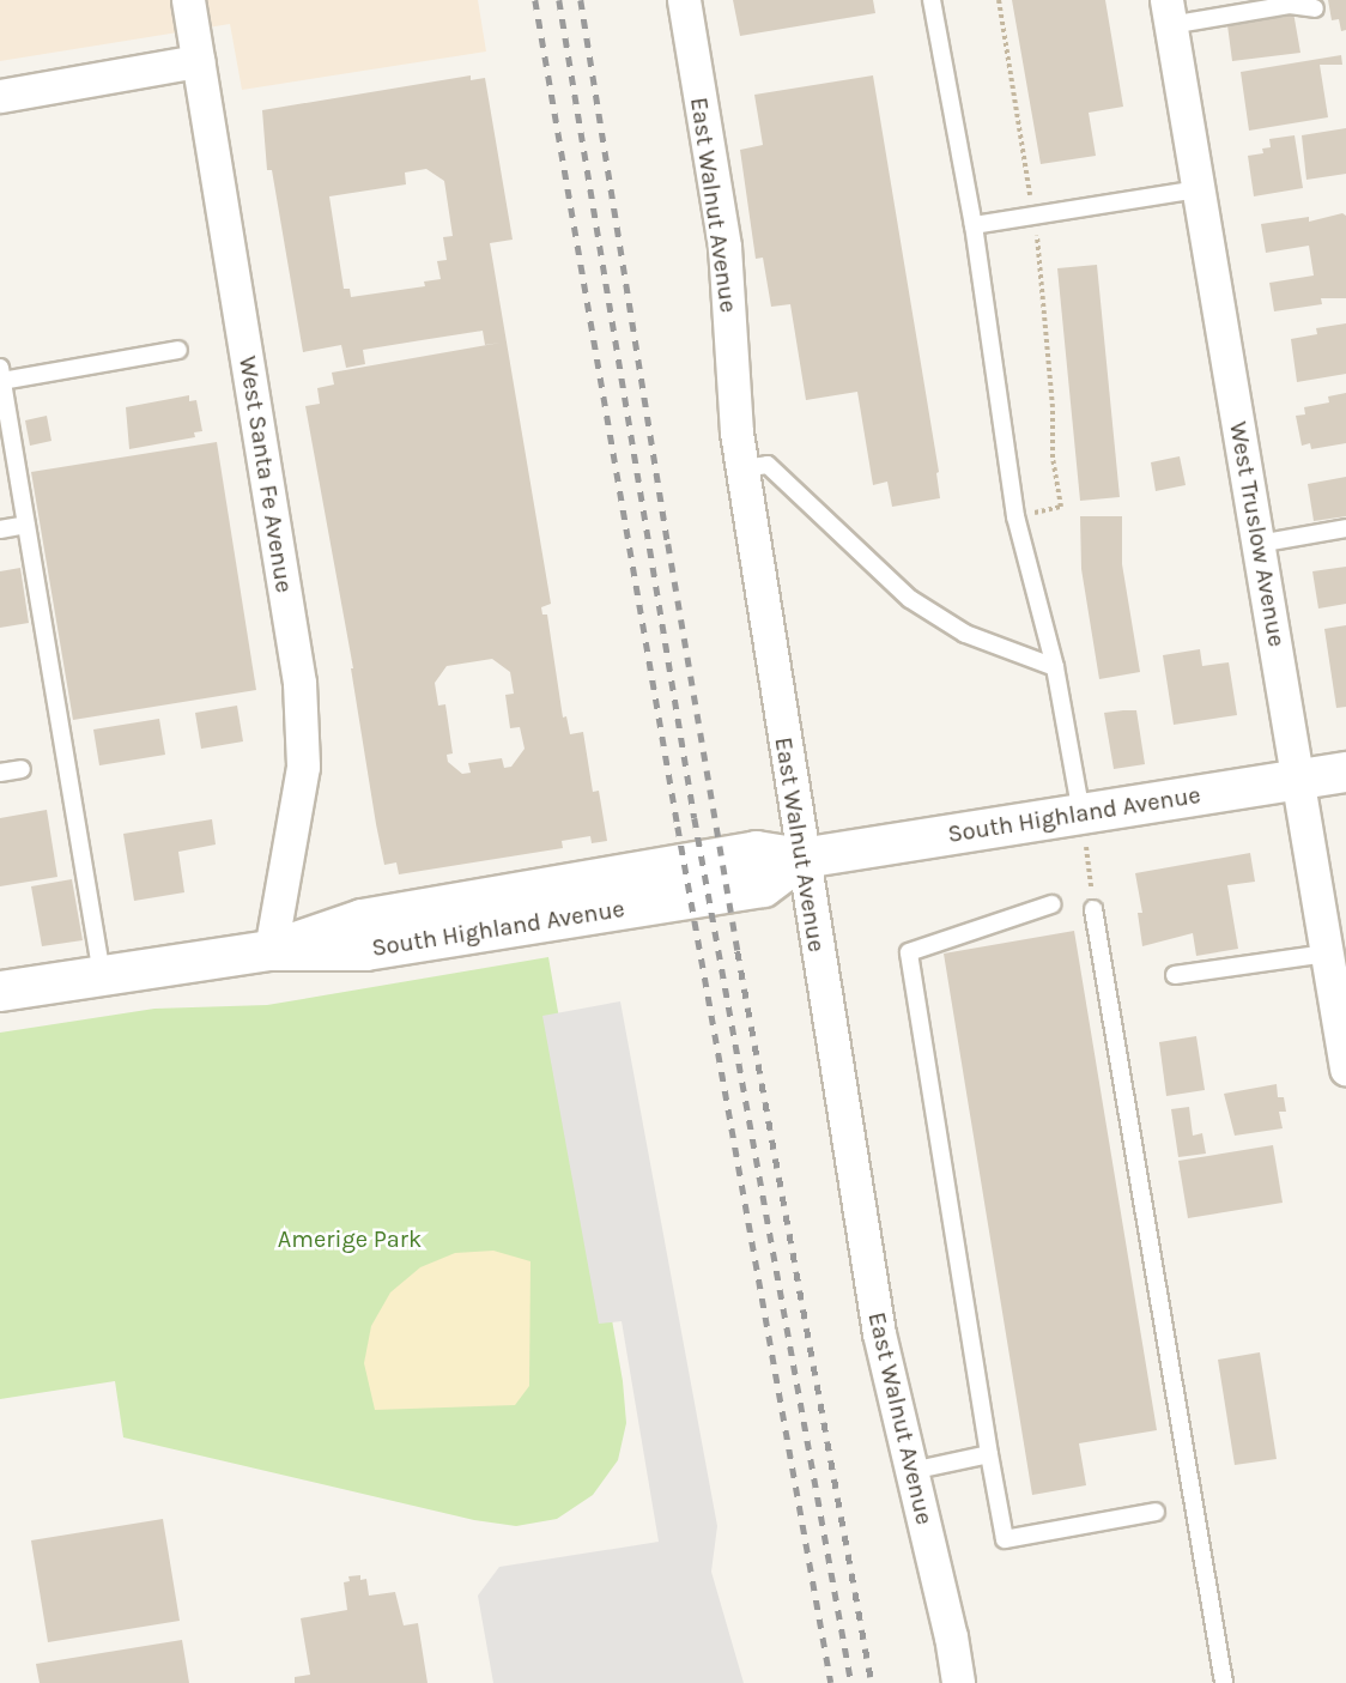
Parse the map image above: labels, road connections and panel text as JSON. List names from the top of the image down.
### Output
{
  "streets": {
    "street": [
      "East Walnut Avenue",
      "West Santa Fe Avenue",
      "West Truslow Avenue",
      "South Highland Avenue"
    ]
  },
  "crossings": [
    ["East Walnut Avenue", "South Highland Avenue"],
    ["West Santa Fe Avenue", "South Highland Avenue"],
    ["West Truslow Avenue", "South Highland Avenue"]
  ],
  "parks": ["Amerige Park"]
}
